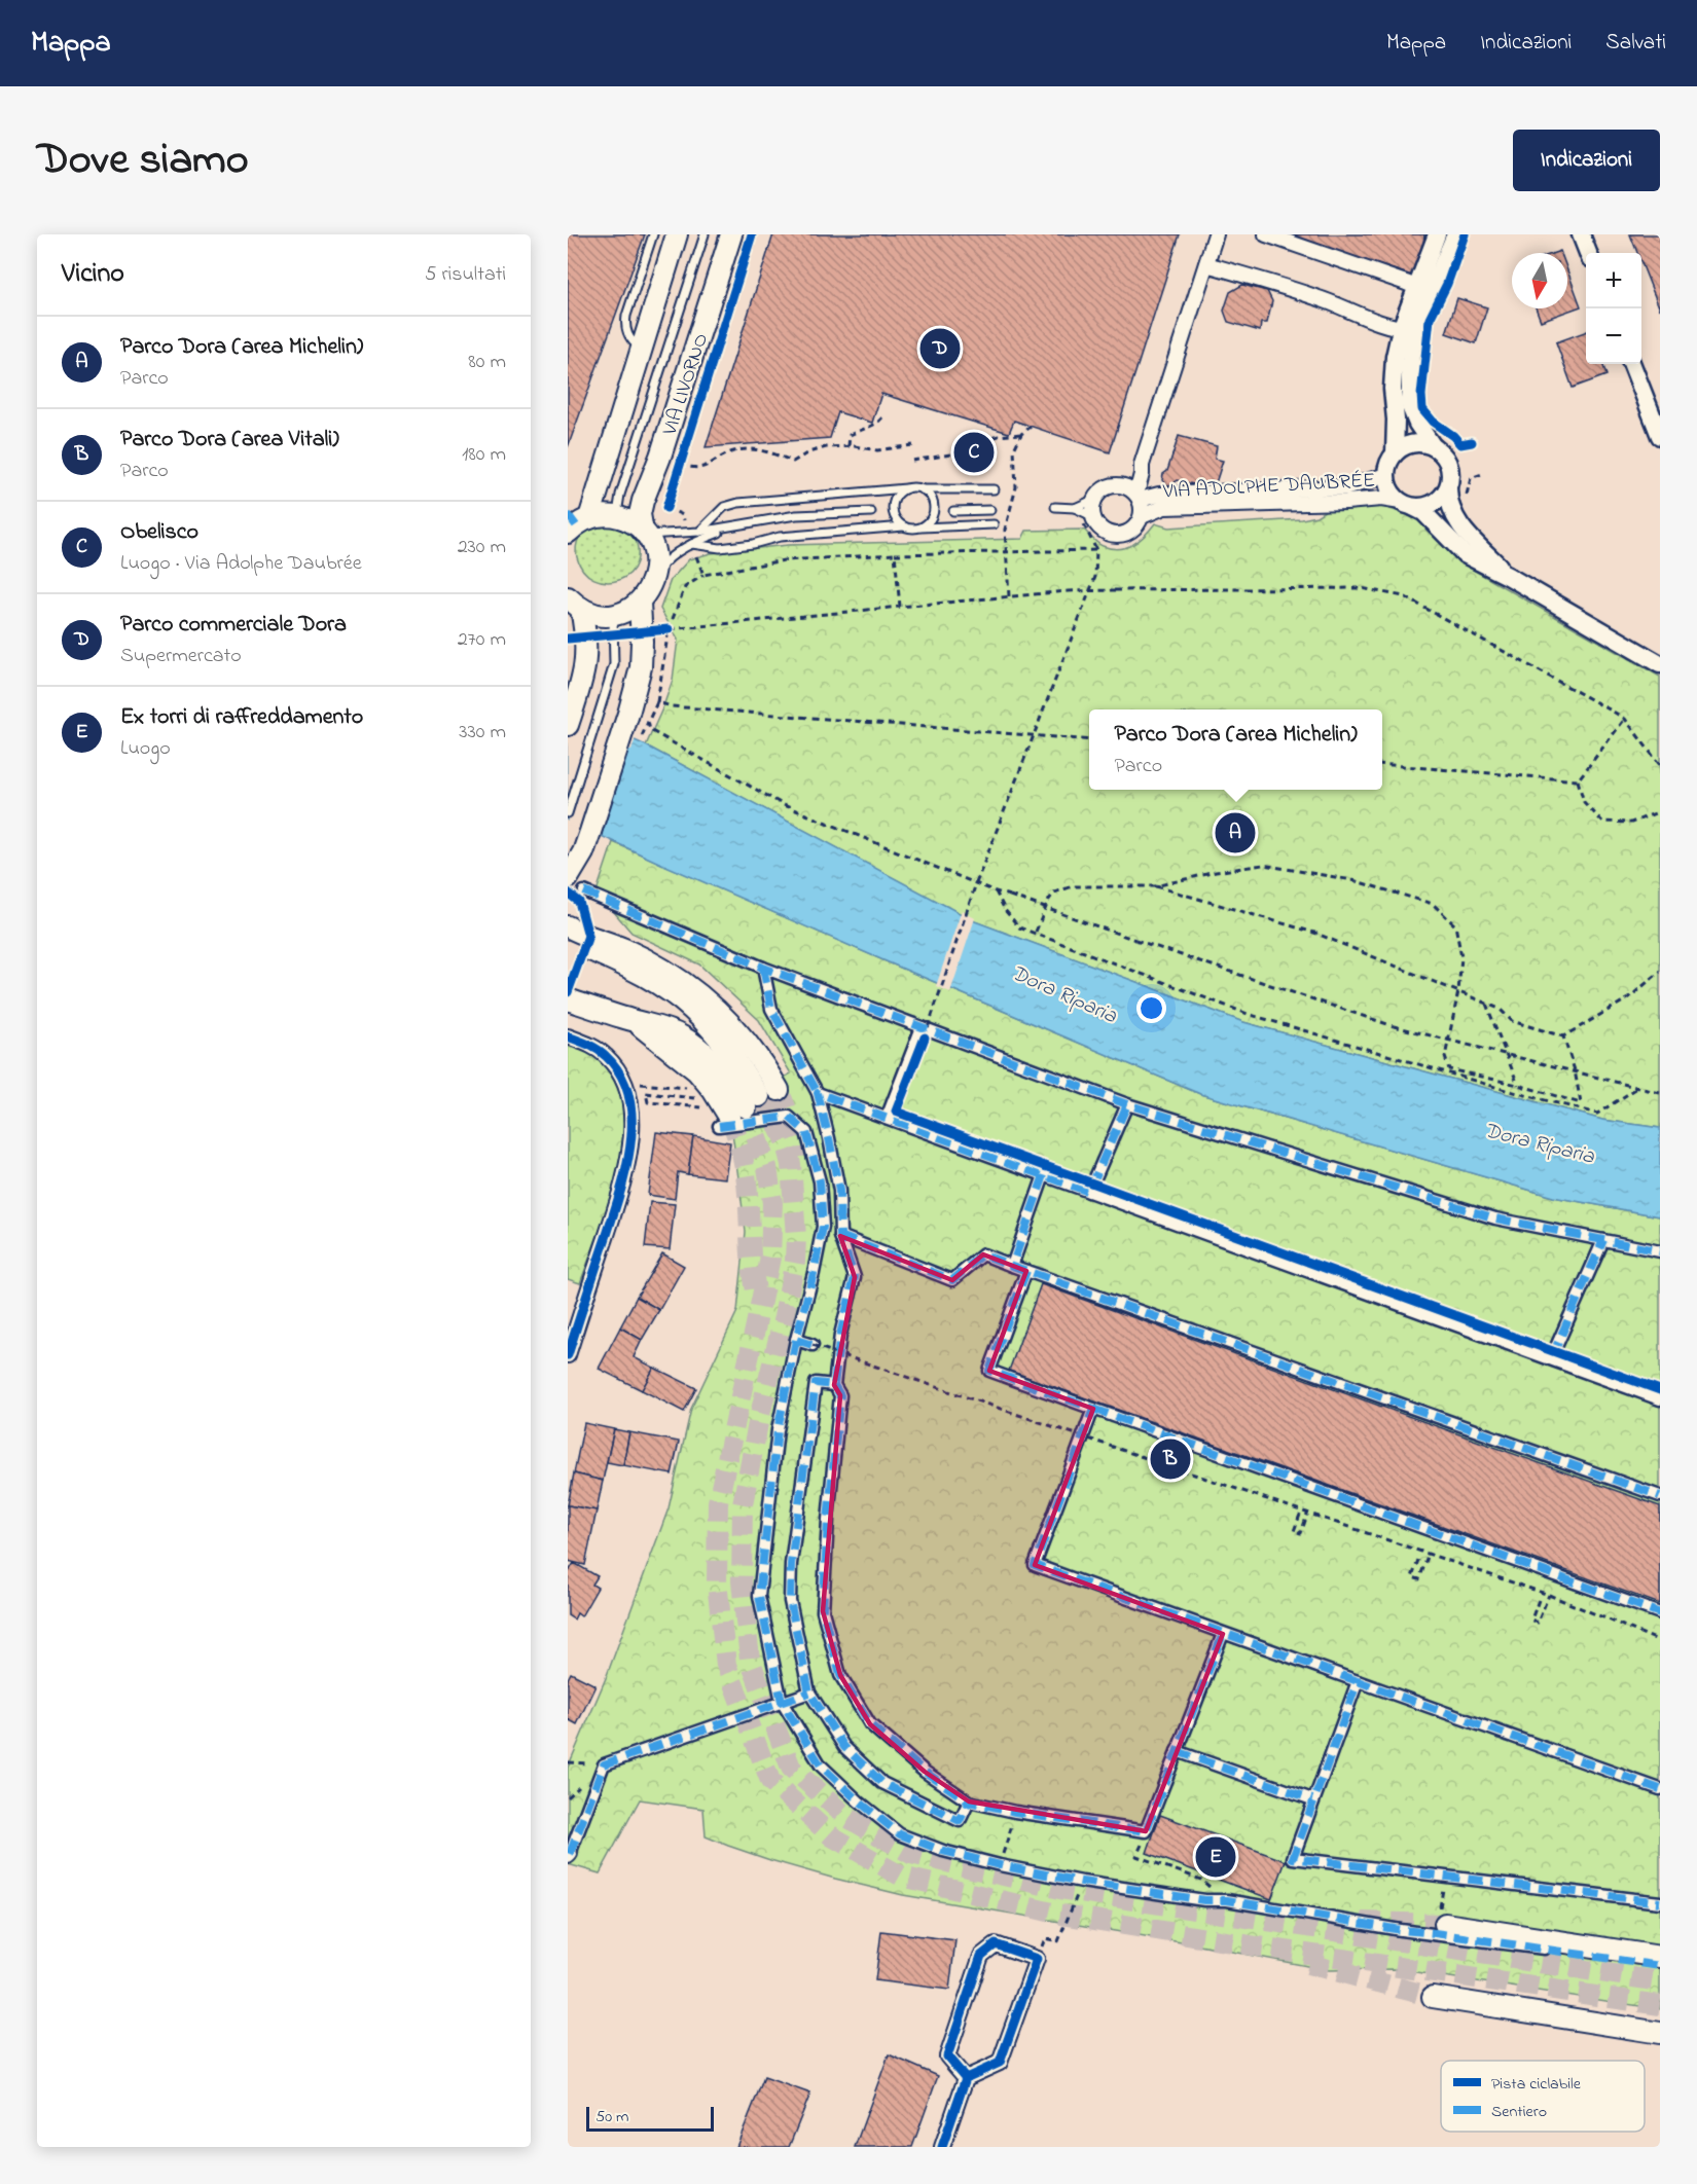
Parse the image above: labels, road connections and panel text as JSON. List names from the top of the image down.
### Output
{
  "streets": {
    "main road": ["VIA LIVORNO"],
    "street": ["VIA ADOLPHE DAUBRÉE"]
  },
  "water": ["Dora Riparia"],
  "legend": ["Pista ciclabile", "Sentiero"],
  "scale_bar": "50 m",
  "north": "bottom",
  "page": {
    "header": "Mappa",
    "nav": ["Mappa", "Indicazioni", "Salvati"],
    "title": "Dove siamo",
    "buttons": "Indicazioni",
    "heading": ["Vicino", "5 risultati"],
    "map_buttons": ["+", "−"],
    "list": [
      {
        "mark": "A",
        "name": "Parco Dora (area Michelin)",
        "note": "Parco",
        "value": "80 m"
      },
      {
        "mark": "B",
        "name": "Parco Dora (area Vitali)",
        "note": "Parco",
        "value": "180 m"
      },
      {
        "mark": "C",
        "name": "Obelisco",
        "note": "Luogo · Via Adolphe Daubrée",
        "value": "230 m"
      },
      {
        "mark": "D",
        "name": "Parco commerciale Dora",
        "note": "Supermercato",
        "value": "270 m"
      },
      {
        "mark": "E",
        "name": "Ex torri di raffreddamento",
        "note": "Luogo",
        "value": "330 m"
      }
    ],
    "pins": [
      "D",
      "C",
      "A",
      "B",
      "E"
    ],
    "popup": ["Parco Dora (area Michelin)", "Parco"],
    "scale": "50 m"
  }
}
